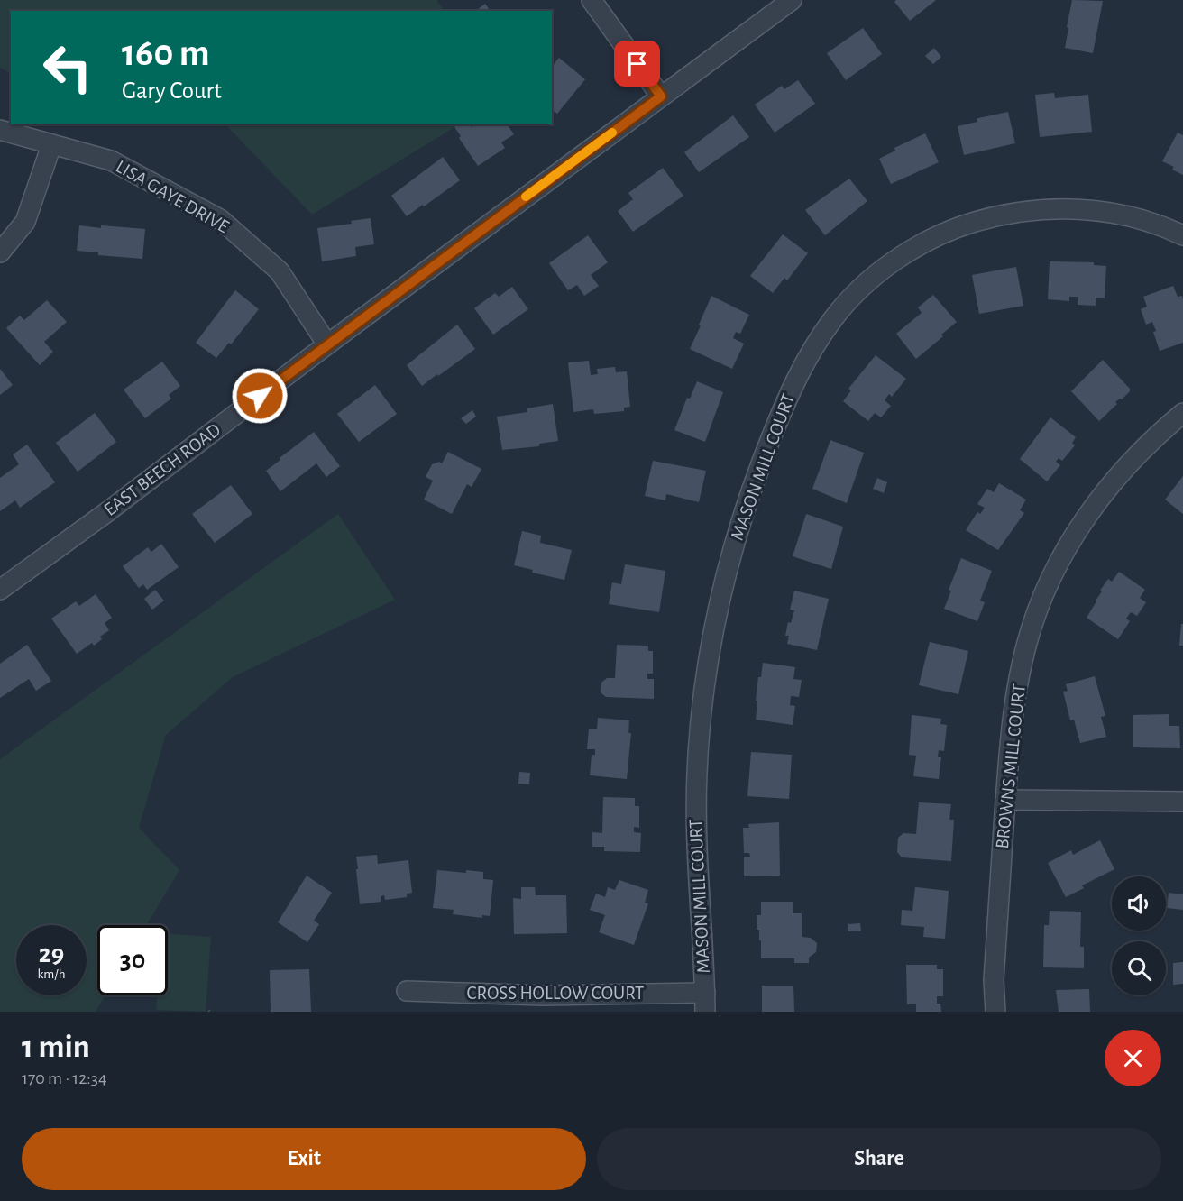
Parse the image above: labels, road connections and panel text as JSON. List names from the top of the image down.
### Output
{
  "streets": {
    "street": [
      "LISA GAYE DRIVE",
      "MASON MILL COURT",
      "EAST BEECH ROAD",
      "BROWNS MILL COURT",
      "CROSS HOLLOW COURT"
    ]
  },
  "crossings": [
    ["LISA GAYE DRIVE", "EAST BEECH ROAD"],
    ["MASON MILL COURT", "CROSS HOLLOW COURT"]
  ],
  "page": {
    "turn": ["160 m", "Gary Court"],
    "speed": "29 km/h",
    "limit": "30",
    "heading": ["1 min", "170 m · 12:34"],
    "buttons": ["Exit", "Share"]
  }
}
